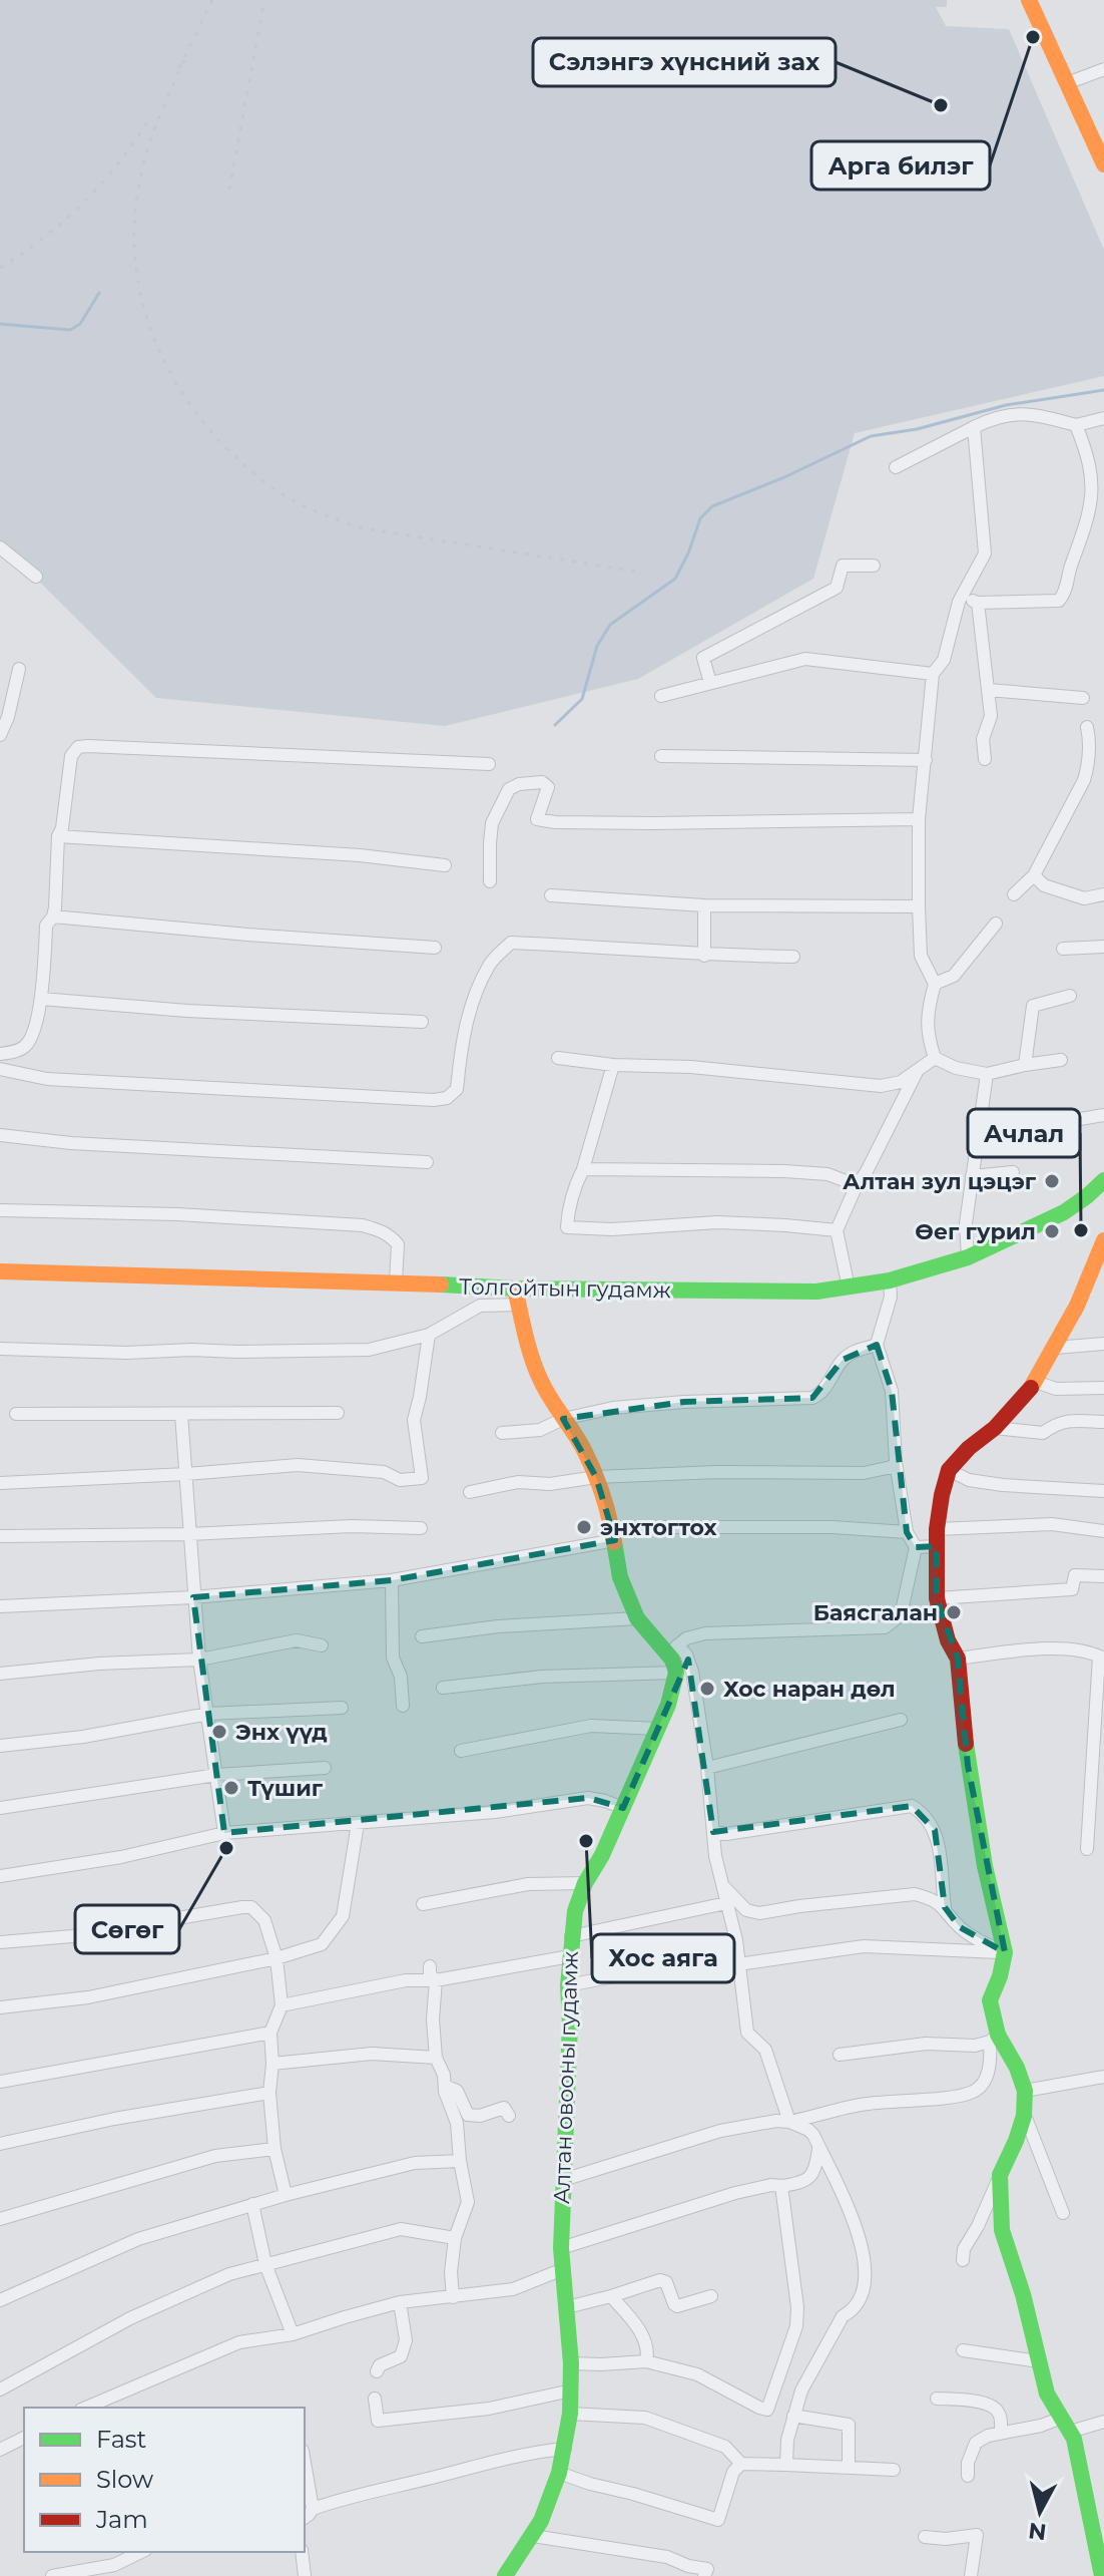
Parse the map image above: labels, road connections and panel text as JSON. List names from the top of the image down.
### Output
{
  "streets": {
    "main road": ["Толгойтын гудамж", "Алтан овооны гудамж"]
  },
  "places": [
    "Арга билэг",
    "Сэлэнгэ хүнсний зах",
    "Алтан зул цэцэг",
    "Ачлал",
    "Өег гурил",
    "энхтогтох",
    "Баясгалан",
    "Хос наран дөл",
    "Энх үүд",
    "Түшиг",
    "Хос аяга",
    "Сөгөг"
  ],
  "legend": ["Fast", "Slow", "Jam"],
  "north": "bottom"
}
